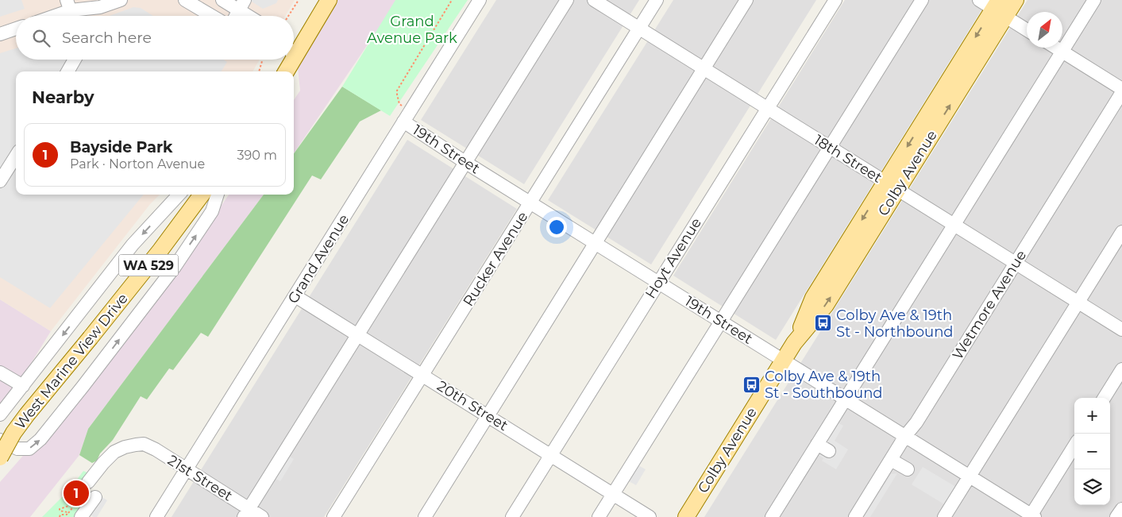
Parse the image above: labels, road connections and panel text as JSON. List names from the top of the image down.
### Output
{
  "streets": {
    "main road": ["Colby Avenue", "WA 529", "West Marine View Drive"],
    "street": [
      "19th Street",
      "18th Street",
      "Hoyt Avenue",
      "Grand Avenue",
      "Rucker Avenue",
      "Wetmore Avenue",
      "20th Street",
      "21st Street"
    ]
  },
  "crossings": [
    ["19th Street", "Colby Avenue"],
    ["19th Street", "Hoyt Avenue"],
    ["19th Street", "Grand Avenue"],
    ["19th Street", "Rucker Avenue"],
    ["19th Street", "Wetmore Avenue"],
    ["18th Street", "Colby Avenue"],
    ["18th Street", "Hoyt Avenue"],
    ["18th Street", "Rucker Avenue"],
    ["18th Street", "Wetmore Avenue"],
    ["Hoyt Avenue", "20th Street"],
    ["Grand Avenue", "20th Street"],
    ["Grand Avenue", "21st Street"],
    ["Rucker Avenue", "20th Street"]
  ],
  "parks": ["Grand Avenue Park"],
  "places": {
    "bus stop": ["Colby Ave & 19th St - Northbound", "Colby Ave & 19th St - Southbound"]
  },
  "north": "top right",
  "page": {
    "search": "Search here",
    "heading": "Nearby",
    "list": [
      {
        "mark": "1",
        "name": "Bayside Park",
        "note": "Park · Norton Avenue",
        "value": "390 m"
      }
    ],
    "map_buttons": ["+", "−"],
    "pins": "1"
  }
}
